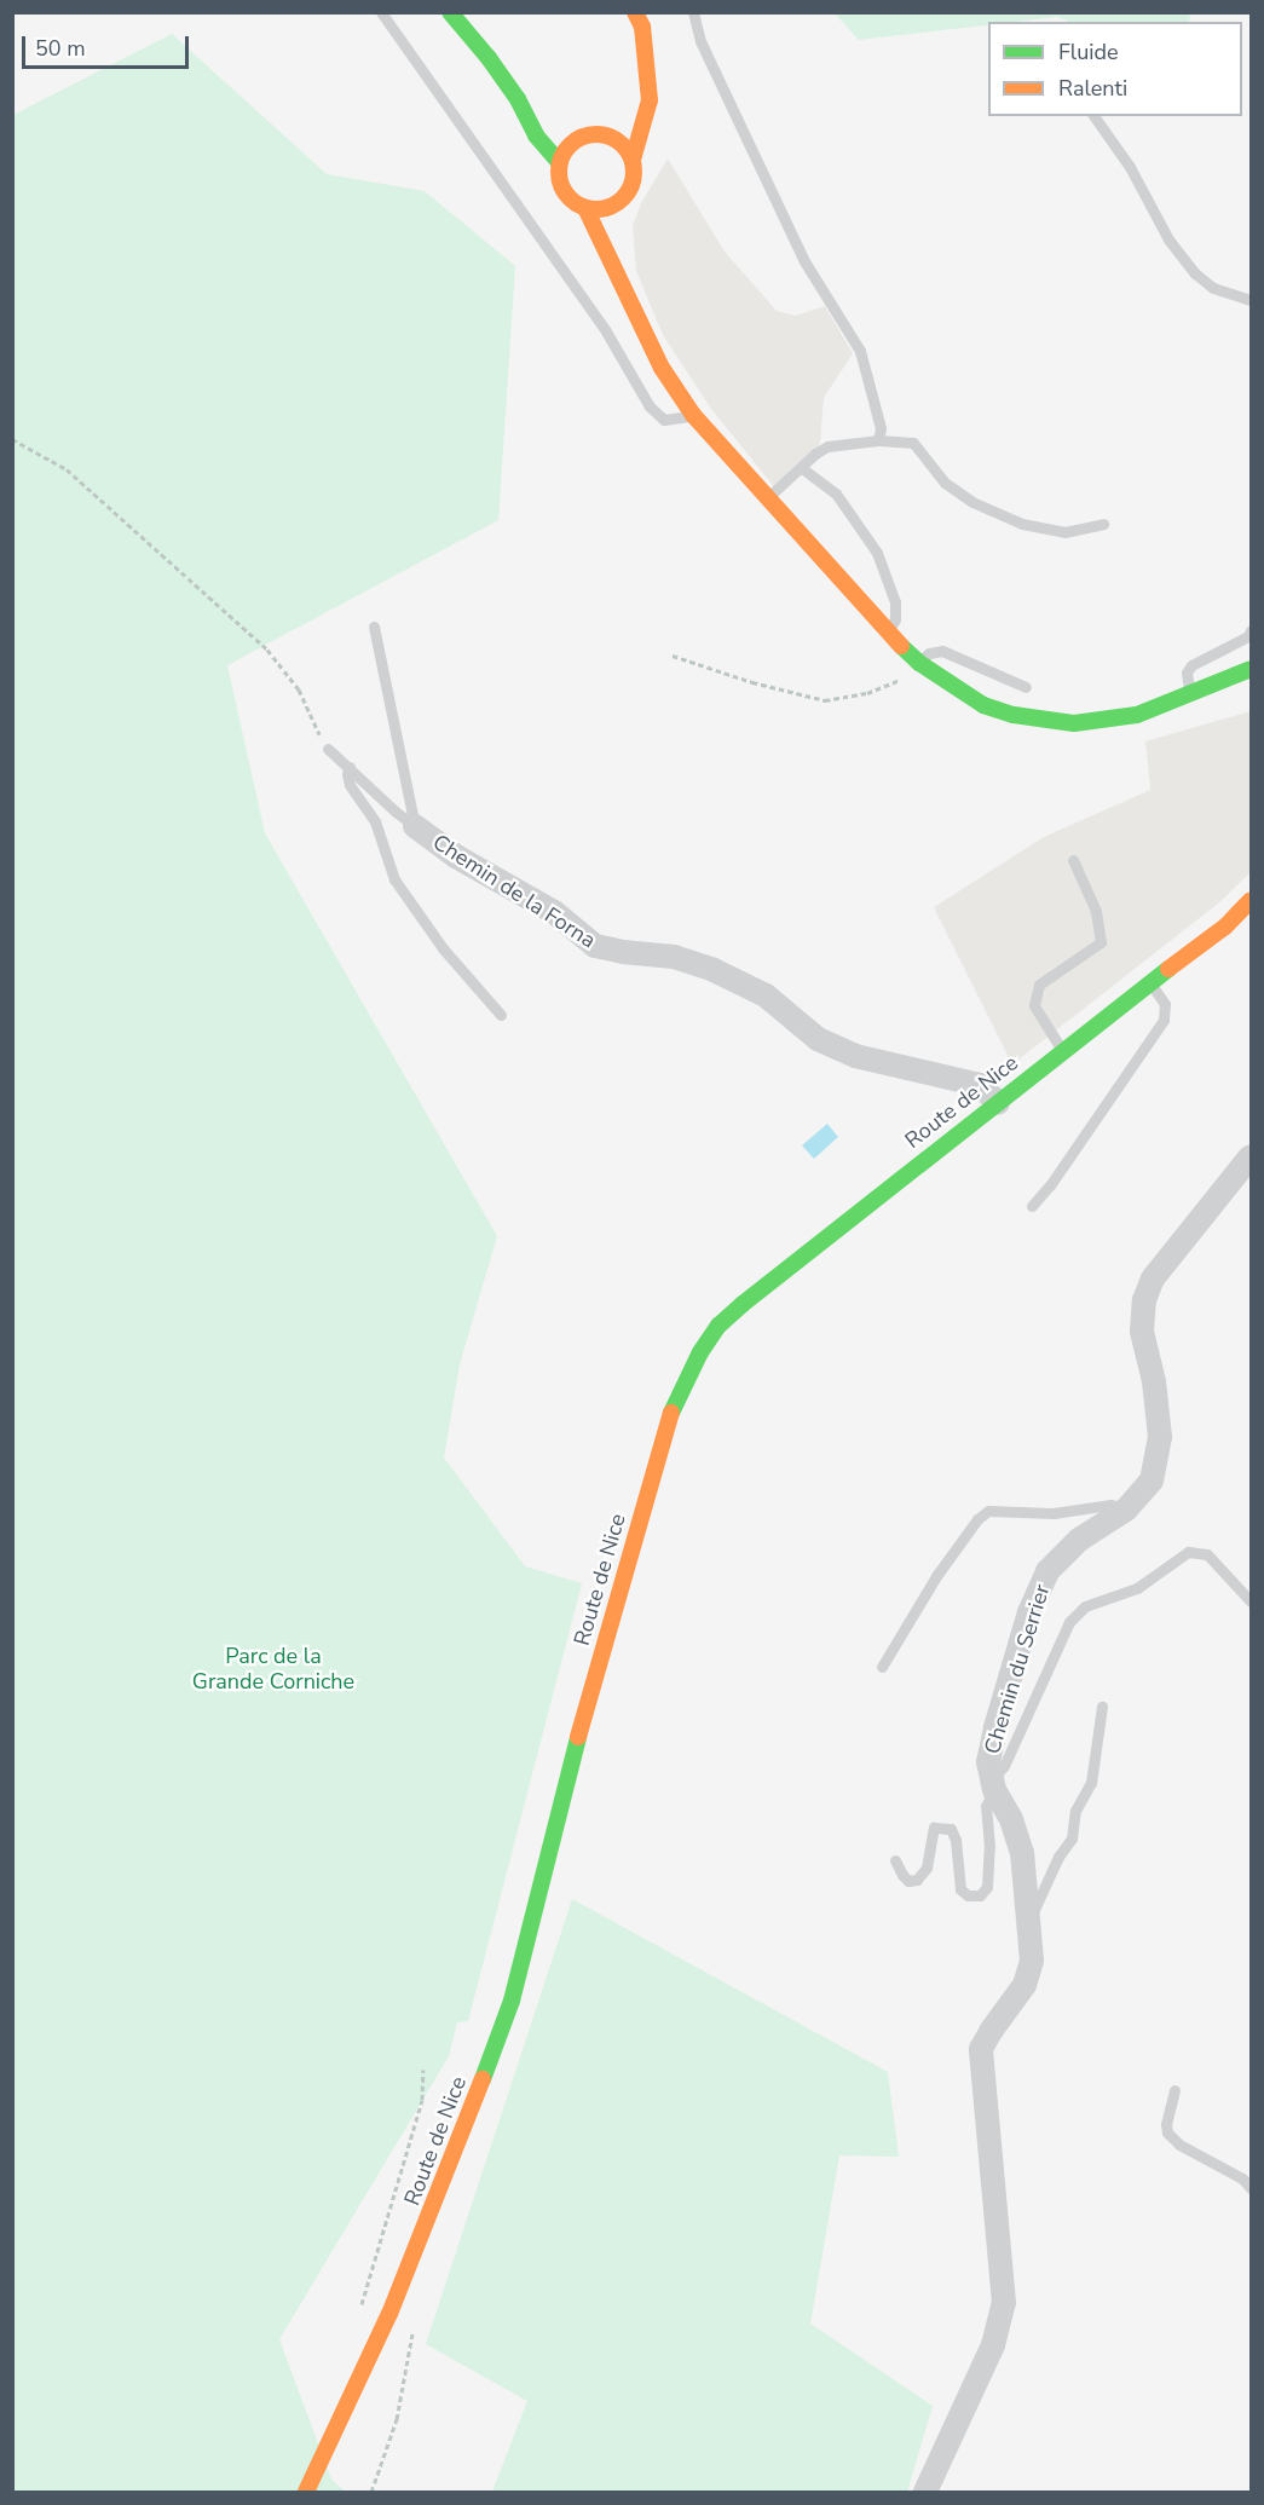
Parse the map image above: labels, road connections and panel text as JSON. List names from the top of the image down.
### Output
{
  "streets": {
    "main road": ["Route de Nice"],
    "street": ["Chemin de la Forna", "Chemin du Serrier"]
  },
  "crossings": [
    ["Chemin de la Forna", "Route de Nice"]
  ],
  "parks": ["Parc de la Grande Corniche"],
  "legend": ["Fluide", "Ralenti"],
  "scale_bar": "50 m"
}
